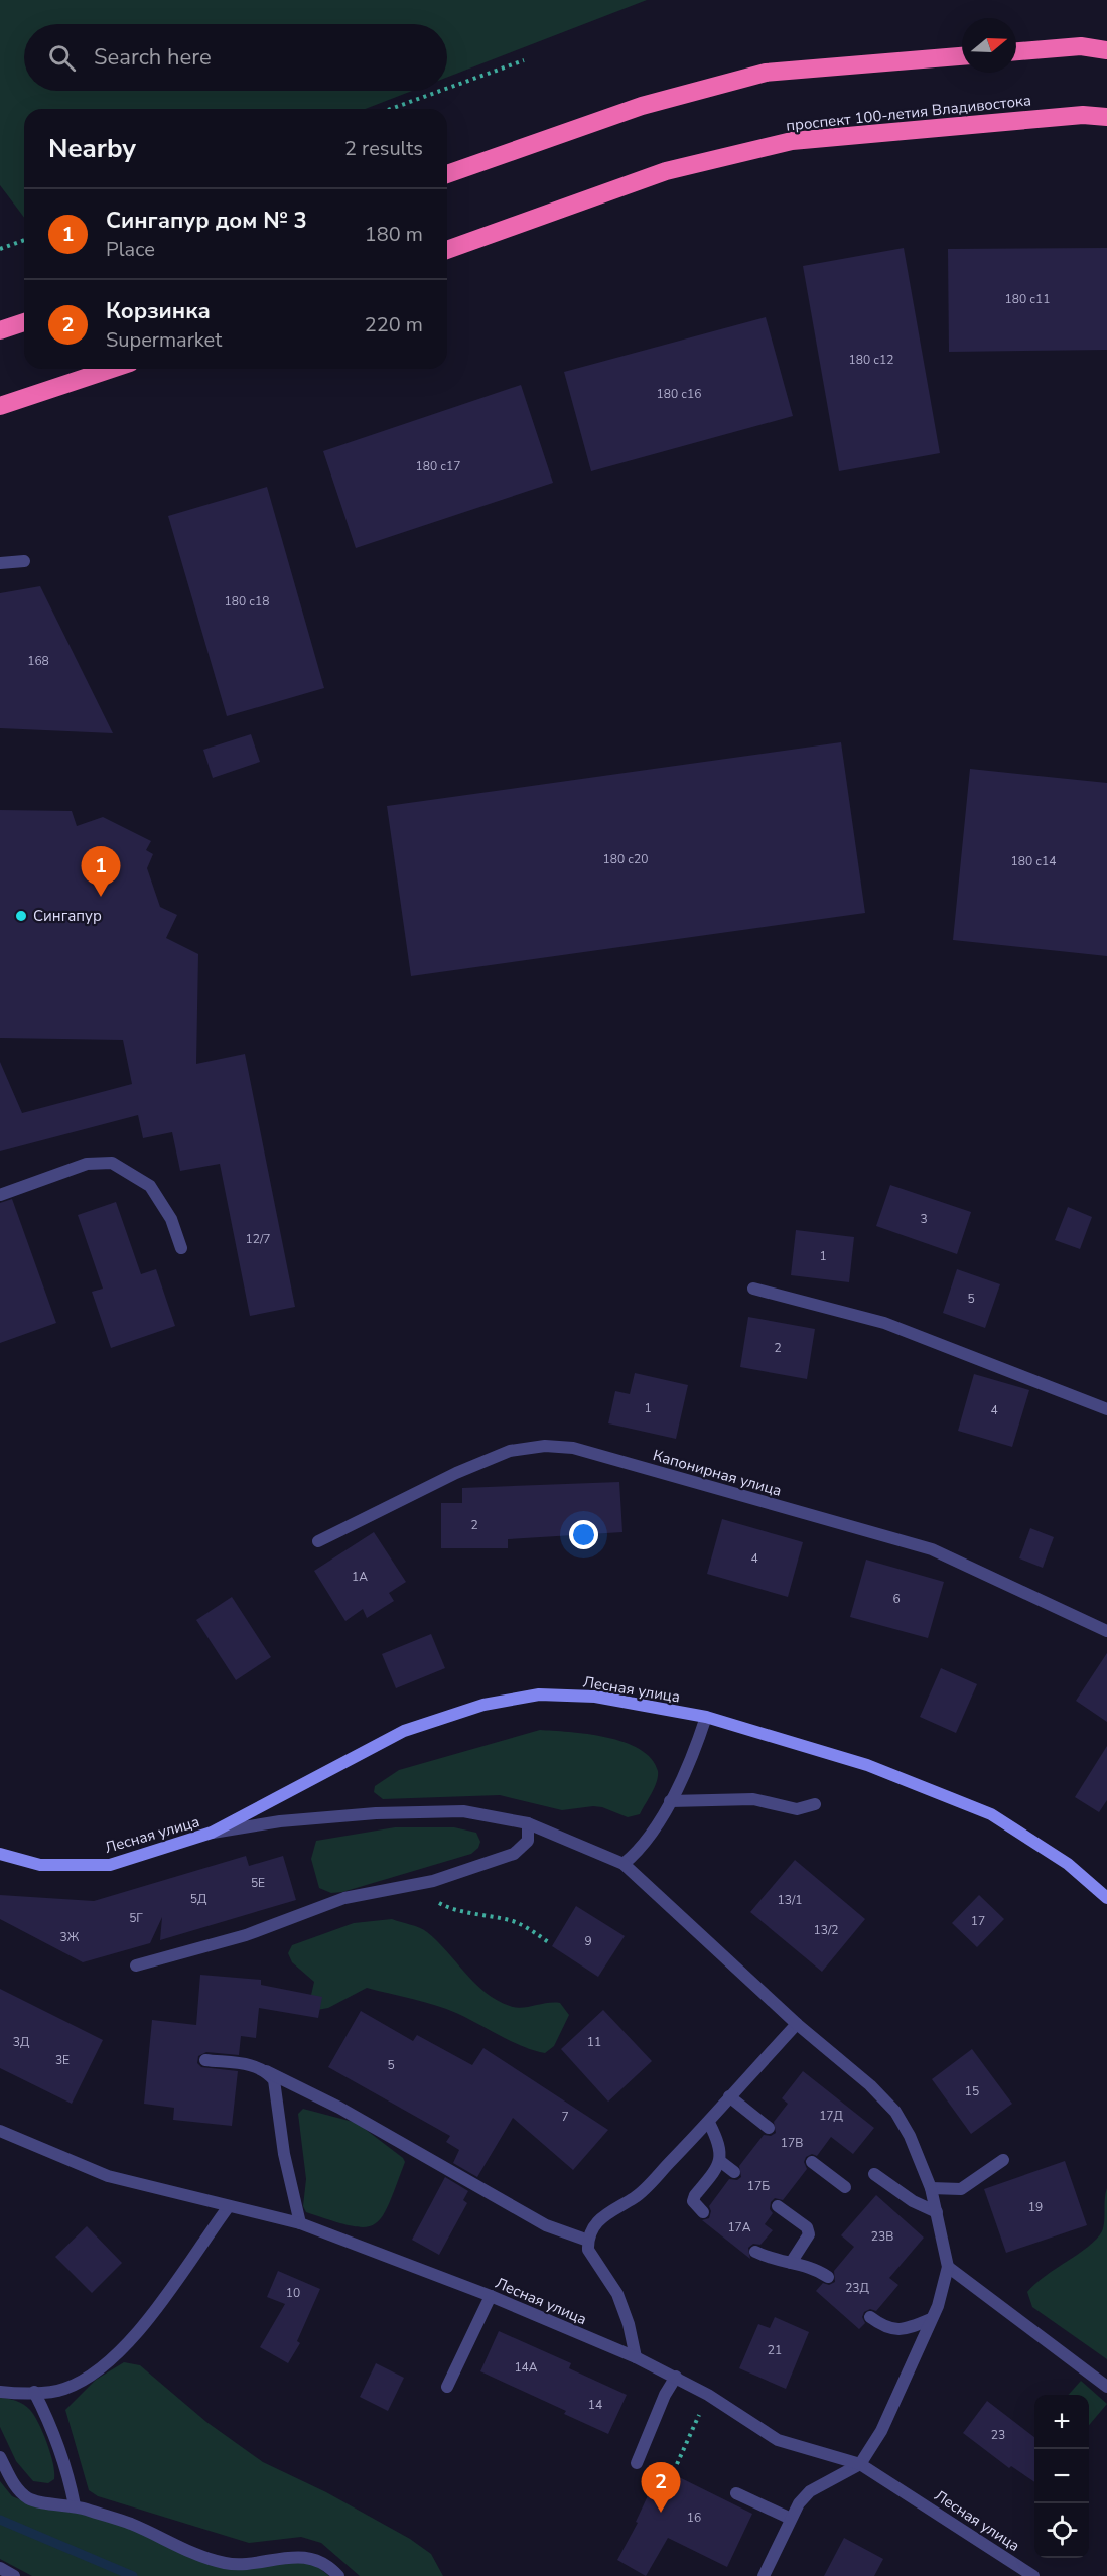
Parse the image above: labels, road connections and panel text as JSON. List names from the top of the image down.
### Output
{
  "streets": {
    "highway": ["проспект 100-летия Владивостока"],
    "main road": ["Лесная улица"],
    "street": ["Капонирная улица"]
  },
  "places": ["Сингапур"],
  "house_numbers": [
    "180 с11",
    "180 с12",
    "180 с16",
    "180 с17",
    "180 с18",
    "168",
    "180 с20",
    "180 с14",
    "3",
    "12/7",
    "1",
    "5",
    "2",
    "1",
    "4",
    "2",
    "4",
    "1А",
    "6",
    "5Е",
    "5Д",
    "13/1",
    "5Г",
    "17",
    "13/2",
    "3Ж",
    "9",
    "3Д",
    "11",
    "3Е",
    "5",
    "15",
    "17Д",
    "7",
    "17В",
    "17Б",
    "19",
    "17А",
    "23В",
    "23Д",
    "10",
    "21",
    "14А",
    "14",
    "23",
    "16"
  ],
  "north": "right",
  "page": {
    "search": "Search here",
    "heading": ["Nearby", "2 results"],
    "list": [
      {
        "mark": "1",
        "name": "Сингапур дом № 3",
        "note": "Place",
        "value": "180 m"
      },
      {
        "mark": "2",
        "name": "Корзинка",
        "note": "Supermarket",
        "value": "220 m"
      }
    ],
    "pins": ["1", "2"],
    "map_buttons": ["+", "−"]
  }
}
